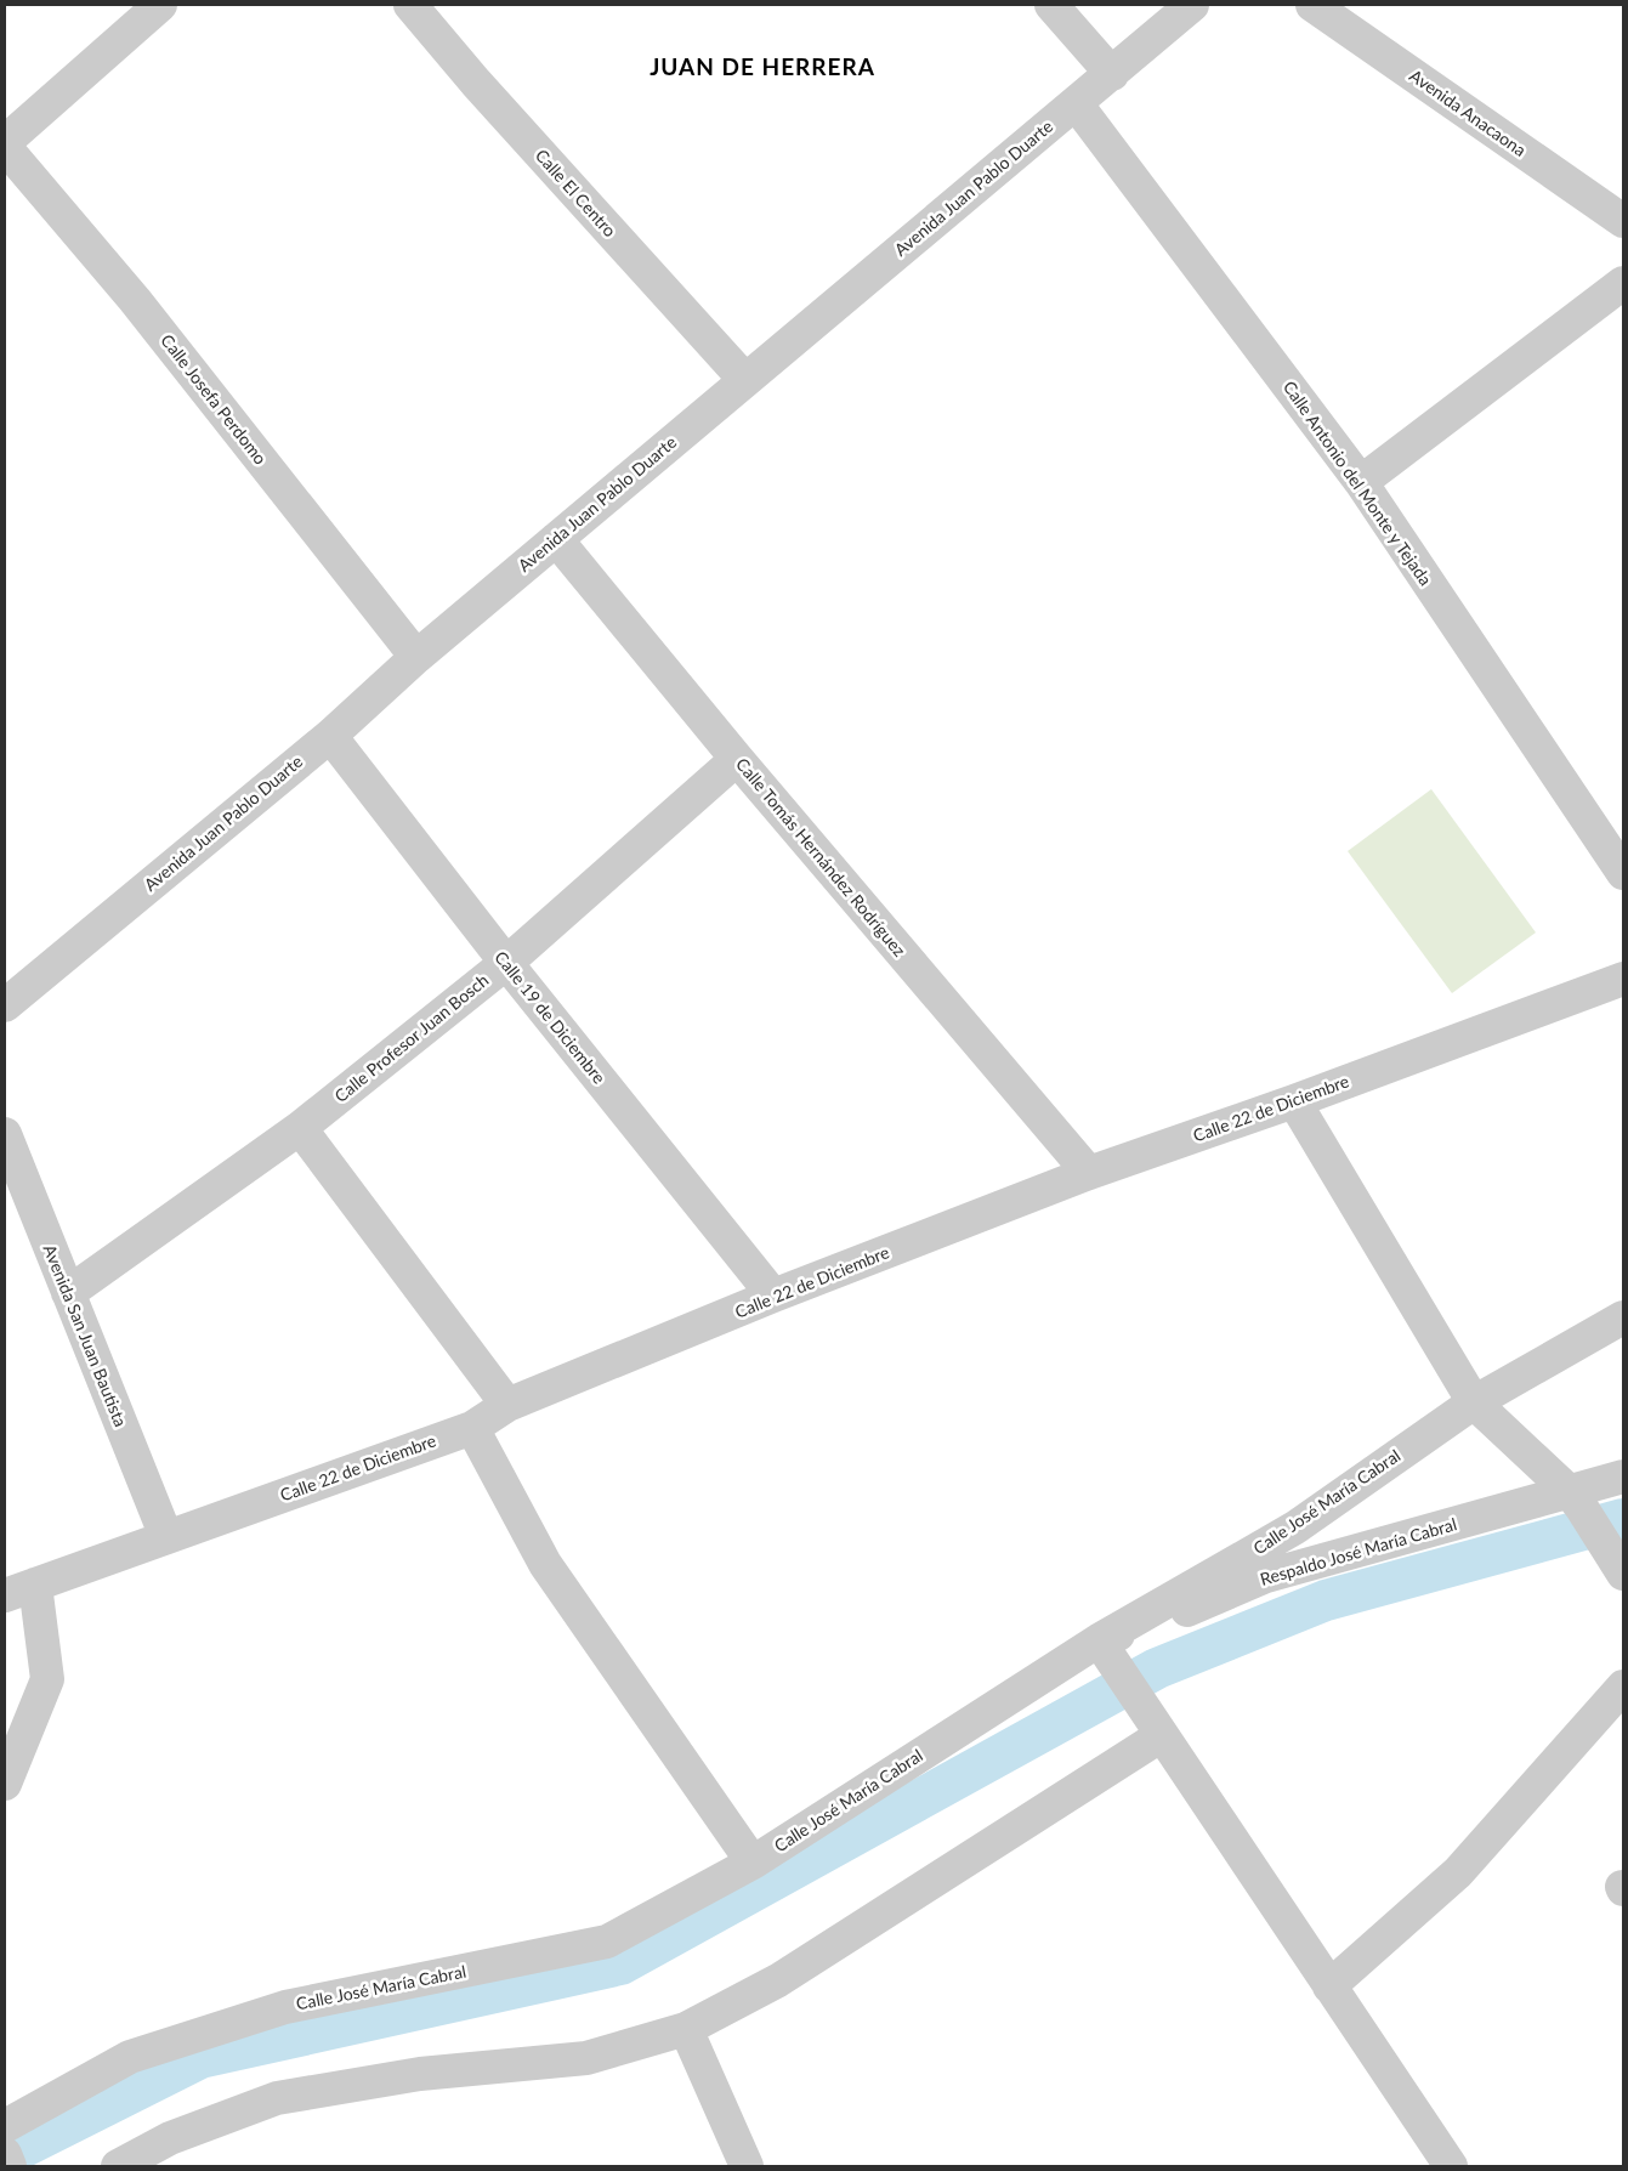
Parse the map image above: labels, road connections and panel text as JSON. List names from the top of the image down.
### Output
{
  "streets": {
    "street": [
      "Avenida Anacaona",
      "Avenida Juan Pablo Duarte",
      "Calle El Centro",
      "Calle Josefa Perdomo",
      "Calle Antonio del Monte y Tejada",
      "Calle Tomás Hernández Rodríguez",
      "Calle 19 de Diciembre",
      "Calle Profesor Juan Bosch",
      "Calle 22 de Diciembre",
      "Avenida San Juan Bautista",
      "Calle José María Cabral",
      "Respaldo José María Cabral"
    ]
  },
  "crossings": [
    ["Avenida Juan Pablo Duarte", "Calle El Centro"],
    ["Avenida Juan Pablo Duarte", "Calle Josefa Perdomo"],
    ["Avenida Juan Pablo Duarte", "Calle Antonio del Monte y Tejada"],
    ["Avenida Juan Pablo Duarte", "Calle Tomás Hernández Rodríguez"],
    ["Avenida Juan Pablo Duarte", "Calle 19 de Diciembre"],
    ["Calle Tomás Hernández Rodríguez", "Calle Profesor Juan Bosch"],
    ["Calle Tomás Hernández Rodríguez", "Calle 22 de Diciembre"],
    ["Calle 19 de Diciembre", "Calle Profesor Juan Bosch"],
    ["Calle 19 de Diciembre", "Calle 22 de Diciembre"],
    ["Calle Profesor Juan Bosch", "Avenida San Juan Bautista"],
    ["Calle 22 de Diciembre", "Avenida San Juan Bautista"],
    ["Calle José María Cabral", "Respaldo José María Cabral"]
  ],
  "districts": ["JUAN DE HERRERA"]
}
